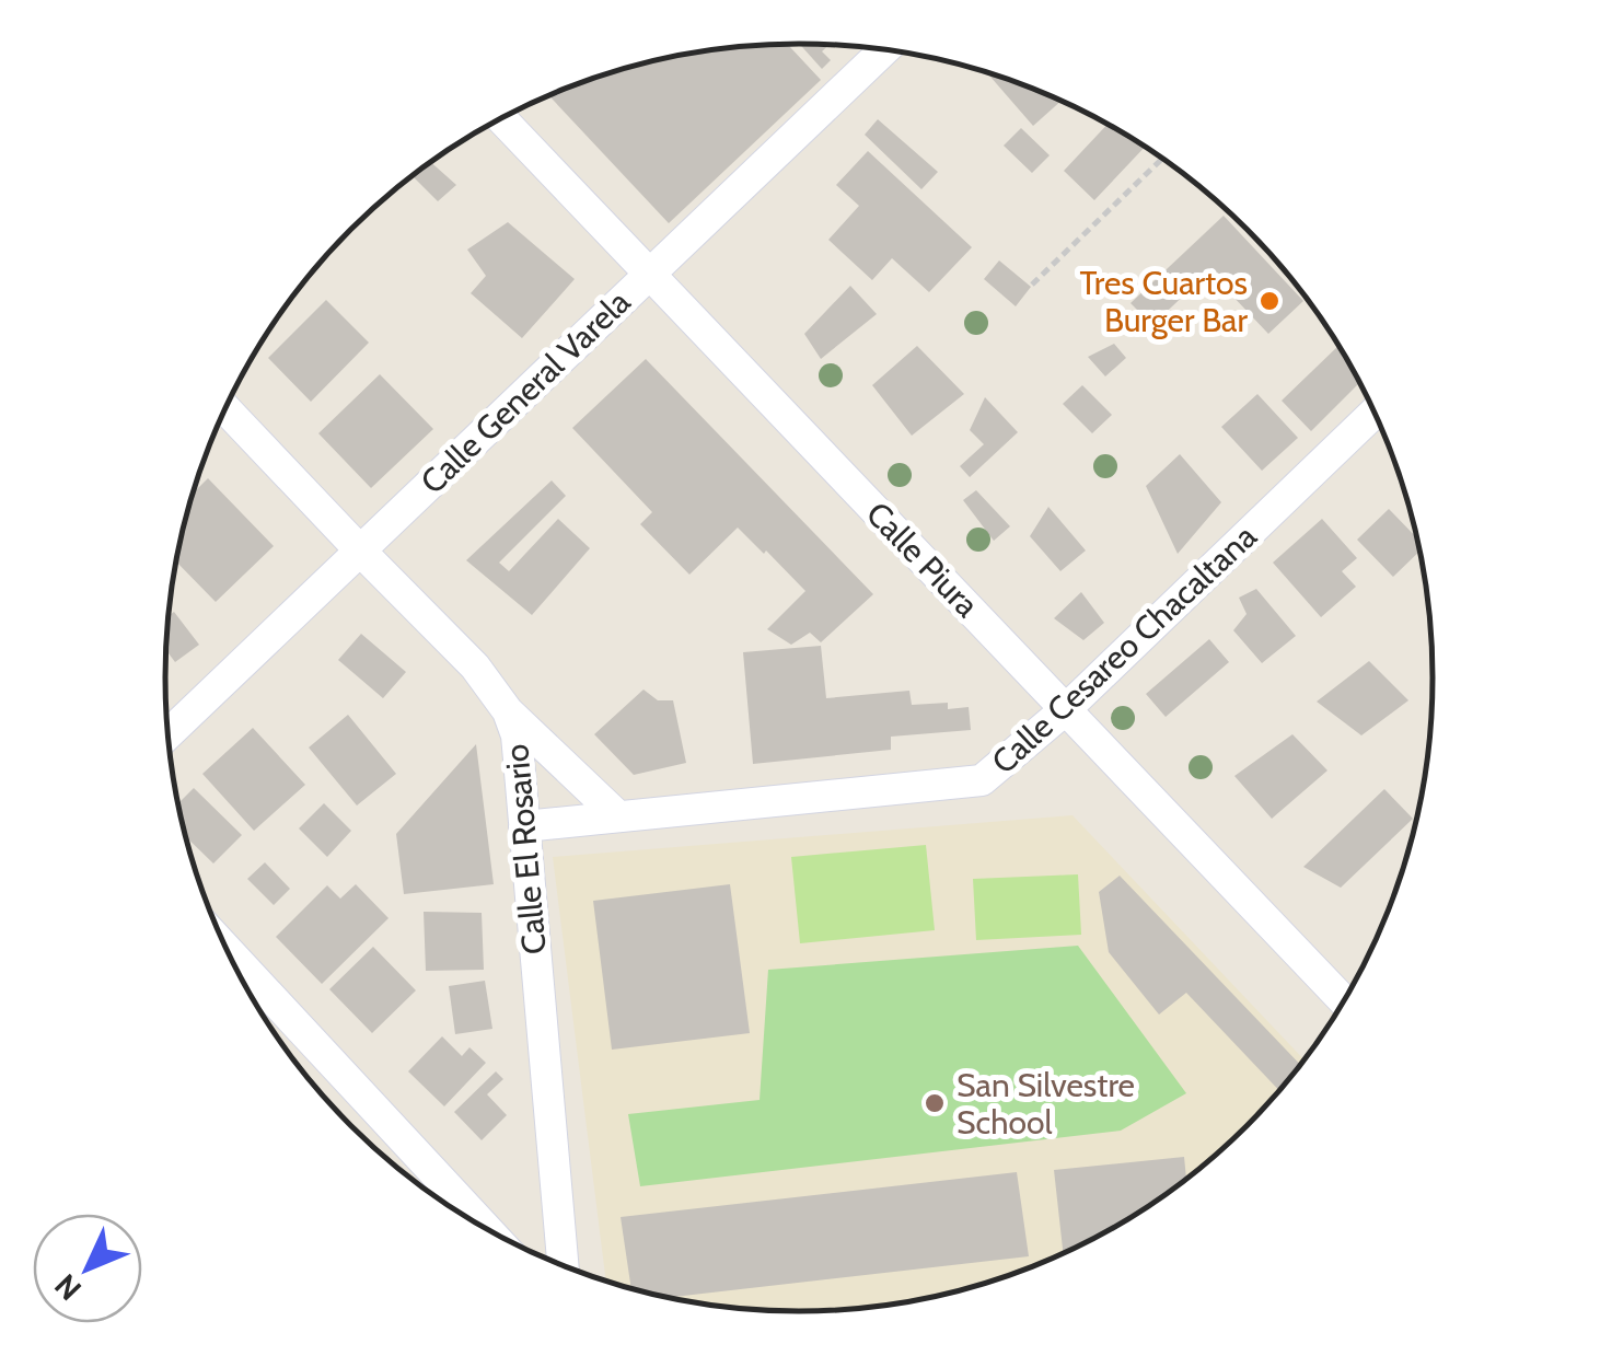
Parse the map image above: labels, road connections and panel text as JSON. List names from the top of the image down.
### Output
{
  "streets": {
    "street": [
      "Calle General Varela",
      "Calle Piura",
      "Calle Cesareo Chacaltana",
      "Calle El Rosario"
    ]
  },
  "crossings": [
    ["Calle General Varela", "Calle Piura"],
    ["Calle General Varela", "Calle El Rosario"],
    ["Calle Piura", "Calle Cesareo Chacaltana"],
    ["Calle Cesareo Chacaltana", "Calle El Rosario"]
  ],
  "places": ["Tres Cuartos Burger Bar", "San Silvestre School"],
  "north": "bottom left"
}
